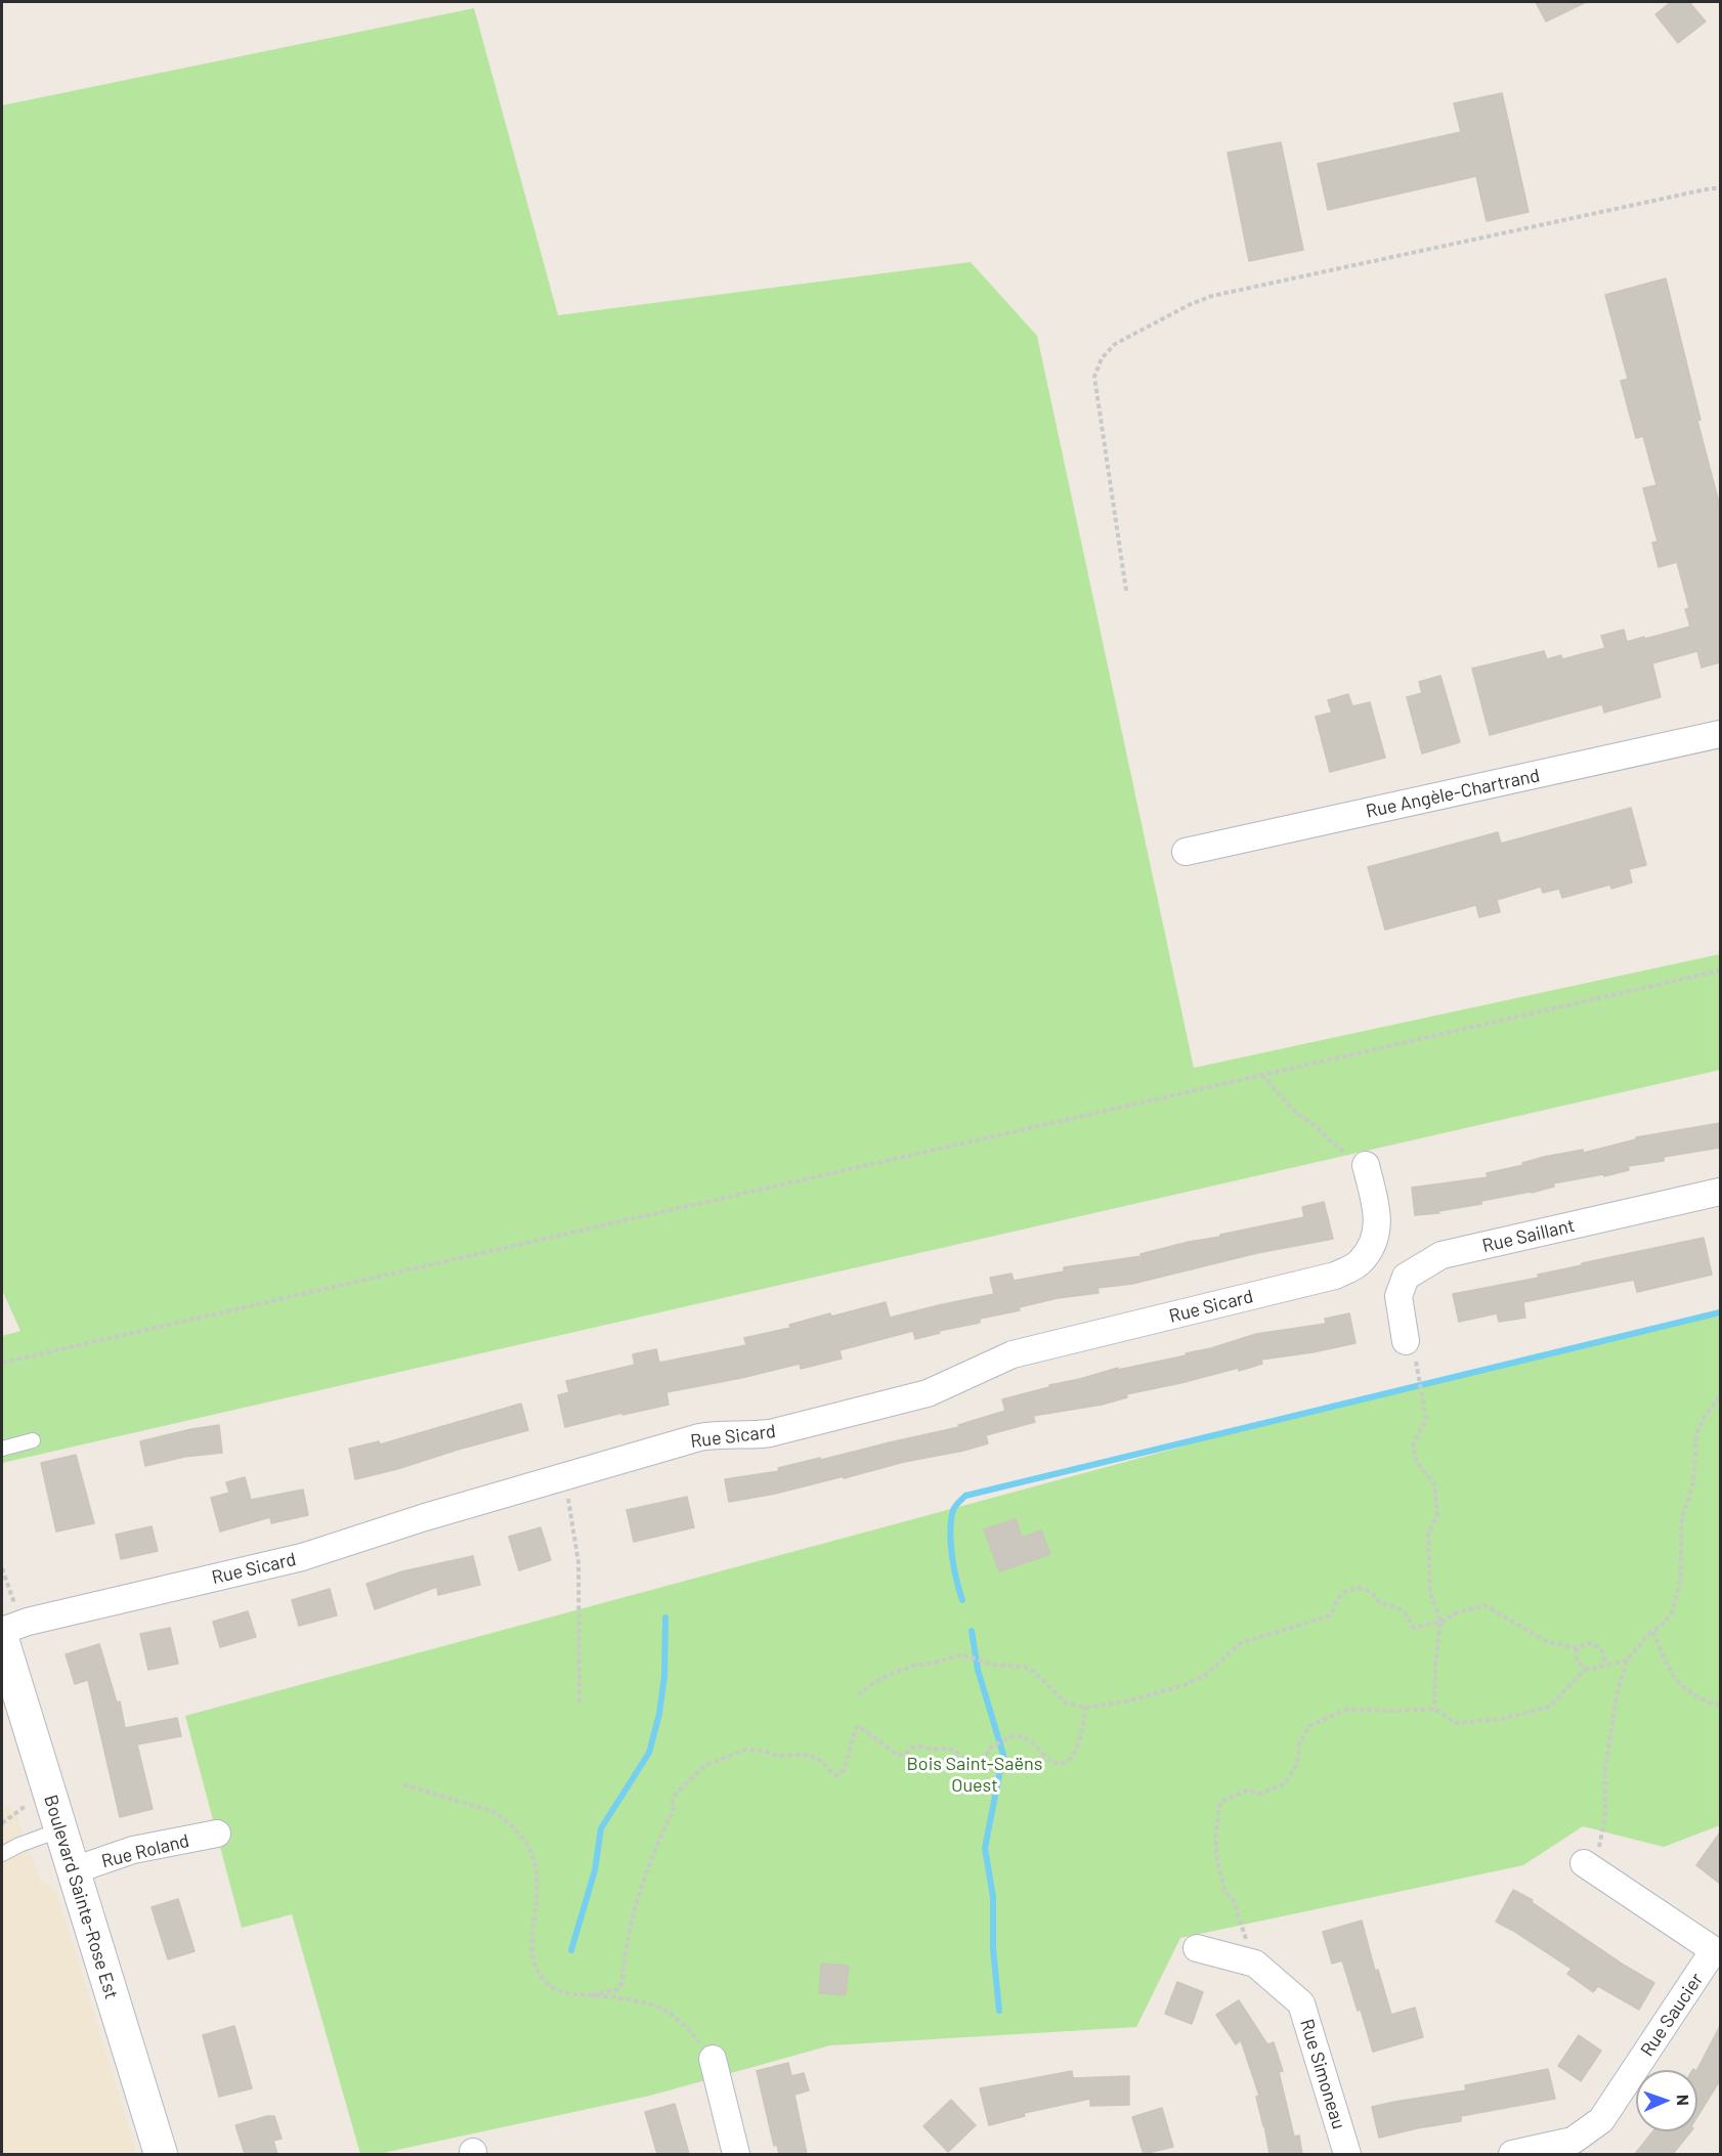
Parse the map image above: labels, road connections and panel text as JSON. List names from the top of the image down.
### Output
{
  "streets": {
    "street": [
      "Rue Angèle-Chartrand",
      "Rue Saillant",
      "Rue Sicard",
      "Rue Roland",
      "Boulevard Sainte-Rose Est",
      "Rue Saucier",
      "Rue Simoneau"
    ]
  },
  "crossings": [
    ["Rue Sicard", "Boulevard Sainte-Rose Est"],
    ["Rue Roland", "Boulevard Sainte-Rose Est"]
  ],
  "parks": ["Bois Saint-Saëns Ouest"],
  "north": "right"
}
